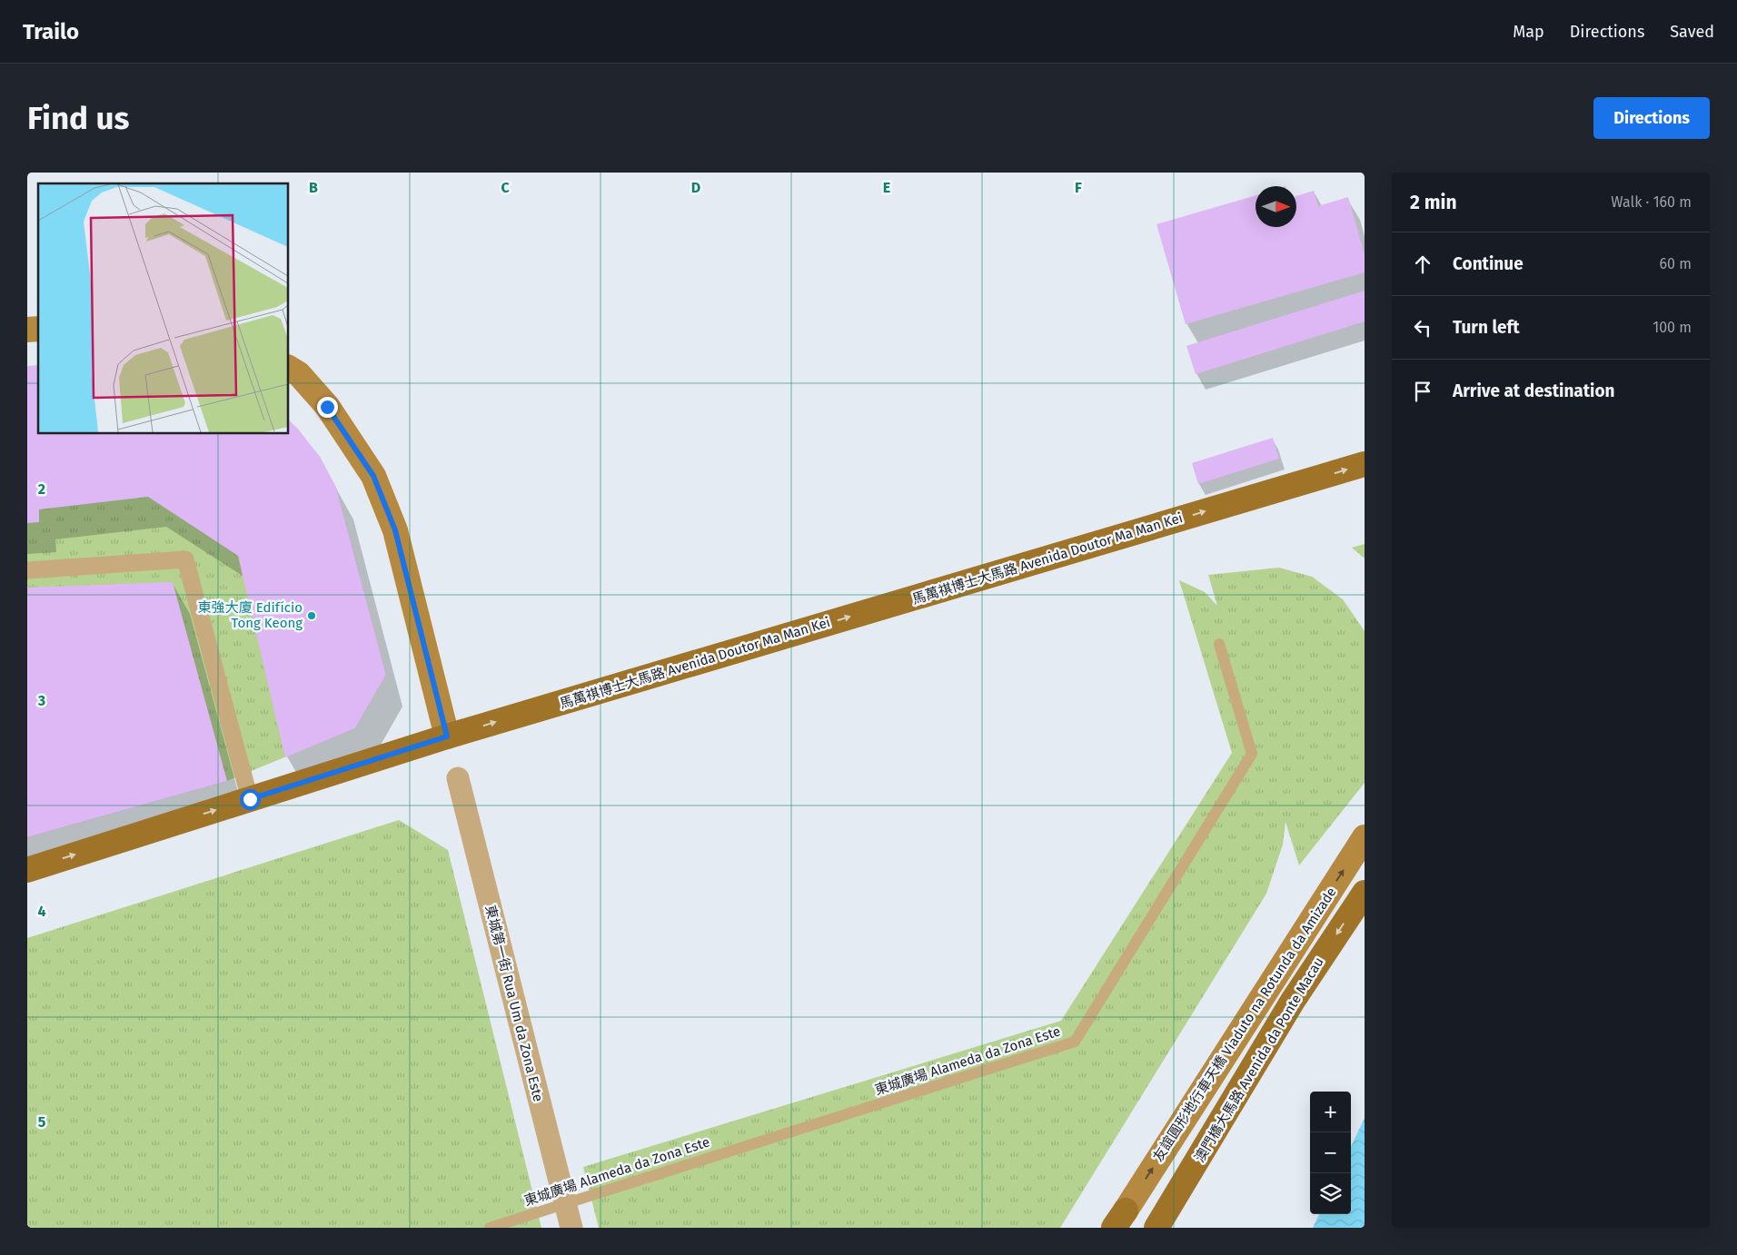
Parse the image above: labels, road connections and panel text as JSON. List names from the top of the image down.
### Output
{
  "streets": {
    "main road": ["馬萬祺博士大馬路 Avenida Doutor Ma Man Kei", "友誼圓形地行車天橋 Viaduto na Rotunda da Amizade", "澳門橋大馬路 Avenida da Ponte Macau"],
    "street": ["東城第一街 Rua Um da Zona Este"],
    "lane": ["東城廣場 Alameda da Zona Este"]
  },
  "crossings": [
    ["東城第一街 Rua Um da Zona Este", "東城廣場 Alameda da Zona Este"]
  ],
  "one_way": ["馬萬祺博士大馬路 Avenida Doutor Ma Man Kei", "友誼圓形地行車天橋 Viaduto na Rotunda da Amizade", "澳門橋大馬路 Avenida da Ponte Macau"],
  "places": ["東強大廈 Edifício Tong Keong"],
  "north": "right",
  "page": {
    "header": "Trailo",
    "nav": ["Map", "Directions", "Saved"],
    "buttons": "Directions",
    "title": "Find us",
    "heading": ["2 min", "Walk · 160 m"],
    "list": [
      ["Continue", "60 m"],
      ["Turn left", "100 m"],
      "Arrive at destination"
    ],
    "map_buttons": ["+", "−"]
  },
  "grid": {
    "columns": [
      "B",
      "C",
      "D",
      "E",
      "F"
    ],
    "rows": [
      "2",
      "3",
      "4",
      "5"
    ]
  }
}
